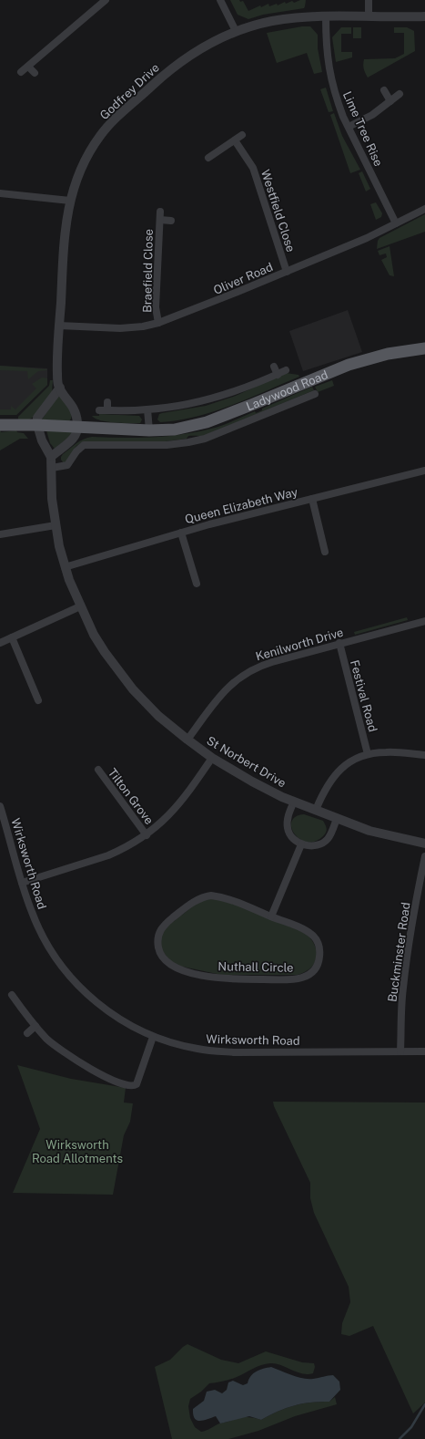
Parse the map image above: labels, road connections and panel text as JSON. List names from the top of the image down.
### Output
{
  "streets": {
    "main road": ["Ladywood Road"],
    "street": [
      "Godfrey Drive",
      "Lime Tree Rise",
      "Westfield Close",
      "Braefield Close",
      "Oliver Road",
      "Queen Elizabeth Way",
      "Kenilworth Drive",
      "Festival Road",
      "St Norbert Drive",
      "Tilton Grove",
      "Wirksworth Road",
      "Buckminster Road",
      "Nuthall Circle"
    ]
  },
  "crossings": [
    ["Godfrey Drive", "Lime Tree Rise"],
    ["Godfrey Drive", "Oliver Road"],
    ["Godfrey Drive", "Ladywood Road"],
    ["Lime Tree Rise", "Oliver Road"],
    ["Westfield Close", "Oliver Road"],
    ["Braefield Close", "Oliver Road"],
    ["Ladywood Road", "St Norbert Drive"],
    ["Queen Elizabeth Way", "St Norbert Drive"],
    ["Kenilworth Drive", "Festival Road"],
    ["Kenilworth Drive", "St Norbert Drive"],
    ["Wirksworth Road", "Buckminster Road"]
  ],
  "parks": ["Wirksworth Road Allotments"]
}
